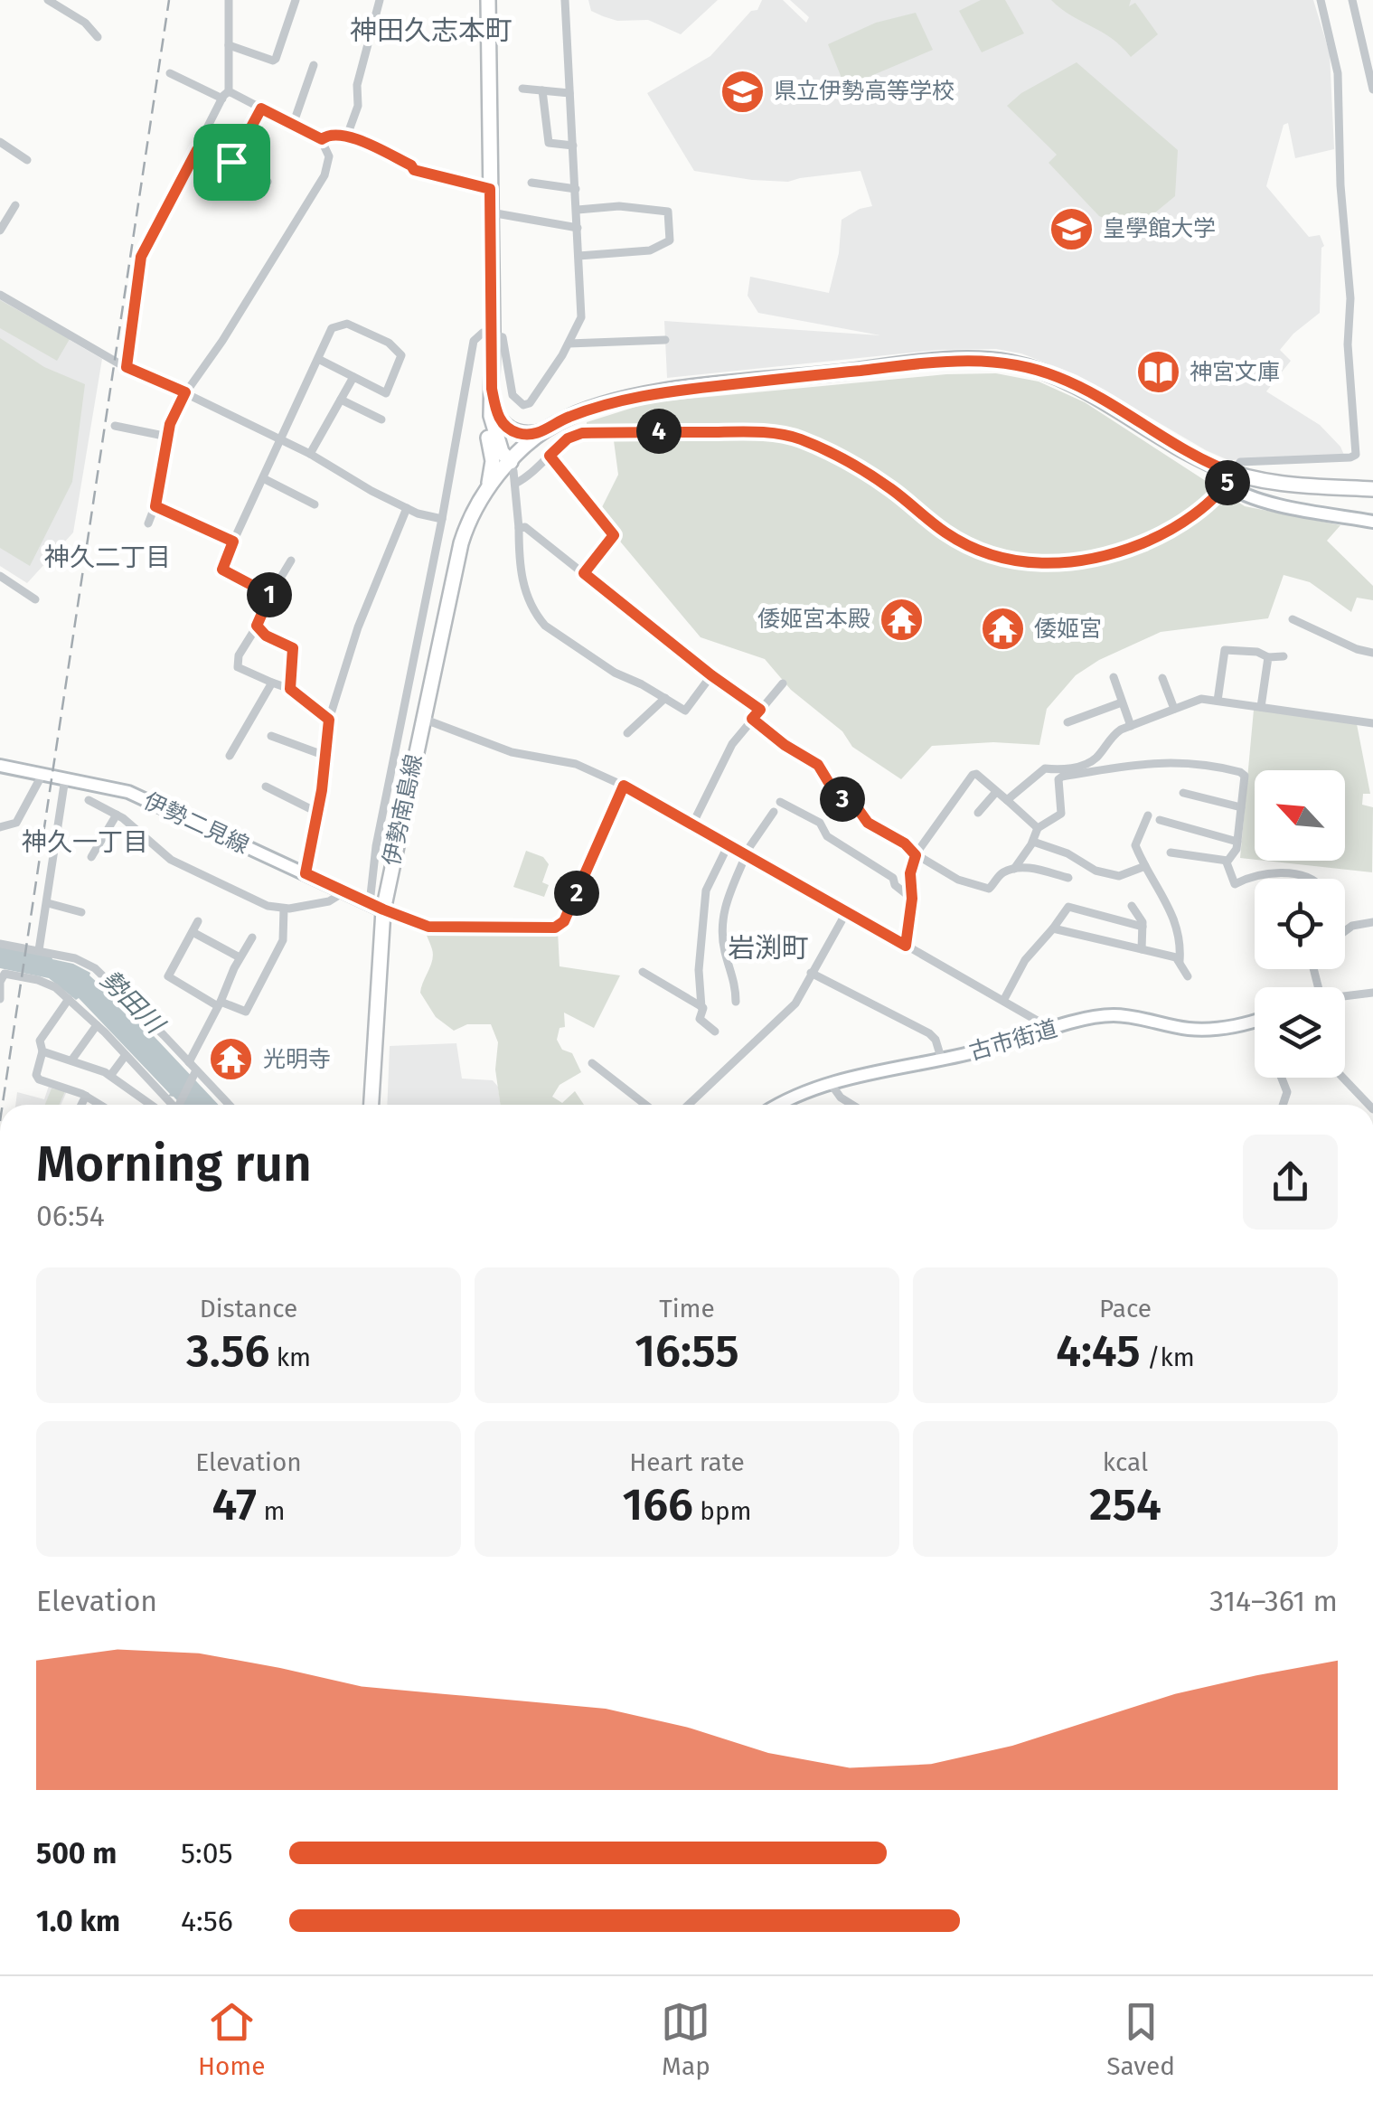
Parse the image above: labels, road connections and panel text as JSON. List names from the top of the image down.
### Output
{
  "streets": {
    "main road": ["伊勢南島線"],
    "street": ["伊勢二見線", "古市街道"]
  },
  "crossings": [
    ["伊勢南島線", "伊勢二見線"]
  ],
  "districts": [
    "神田久志本町",
    "神久二丁目",
    "神久一丁目",
    "岩渕町"
  ],
  "water": ["勢田川"],
  "places": {
    "school or university": ["県立伊勢高等学校", "皇學館大学"],
    "library": ["神宮文庫"],
    "temple": ["倭姬宮本殿", "倭姬宮", "光明寺"]
  },
  "north": "top left",
  "page": {
    "pins": [
      "4",
      "5",
      "1",
      "3",
      "2"
    ],
    "heading": ["Morning run", "06:54"],
    "stats": [
      ["Distance", "3.56 km"],
      ["Time", "16:55"],
      ["Pace", "4:45 /km"],
      ["Elevation", "47 m"],
      ["Heart rate", "166 bpm"],
      ["kcal", "254"]
    ],
    "chart": ["Elevation", "314–361 m"],
    "list": [
      {
        "name": "500 m",
        "note": "5:05"
      },
      {
        "name": "1.0 km",
        "note": "4:56"
      }
    ],
    "tabs": ["Home", "Map", "Saved"]
  }
}
